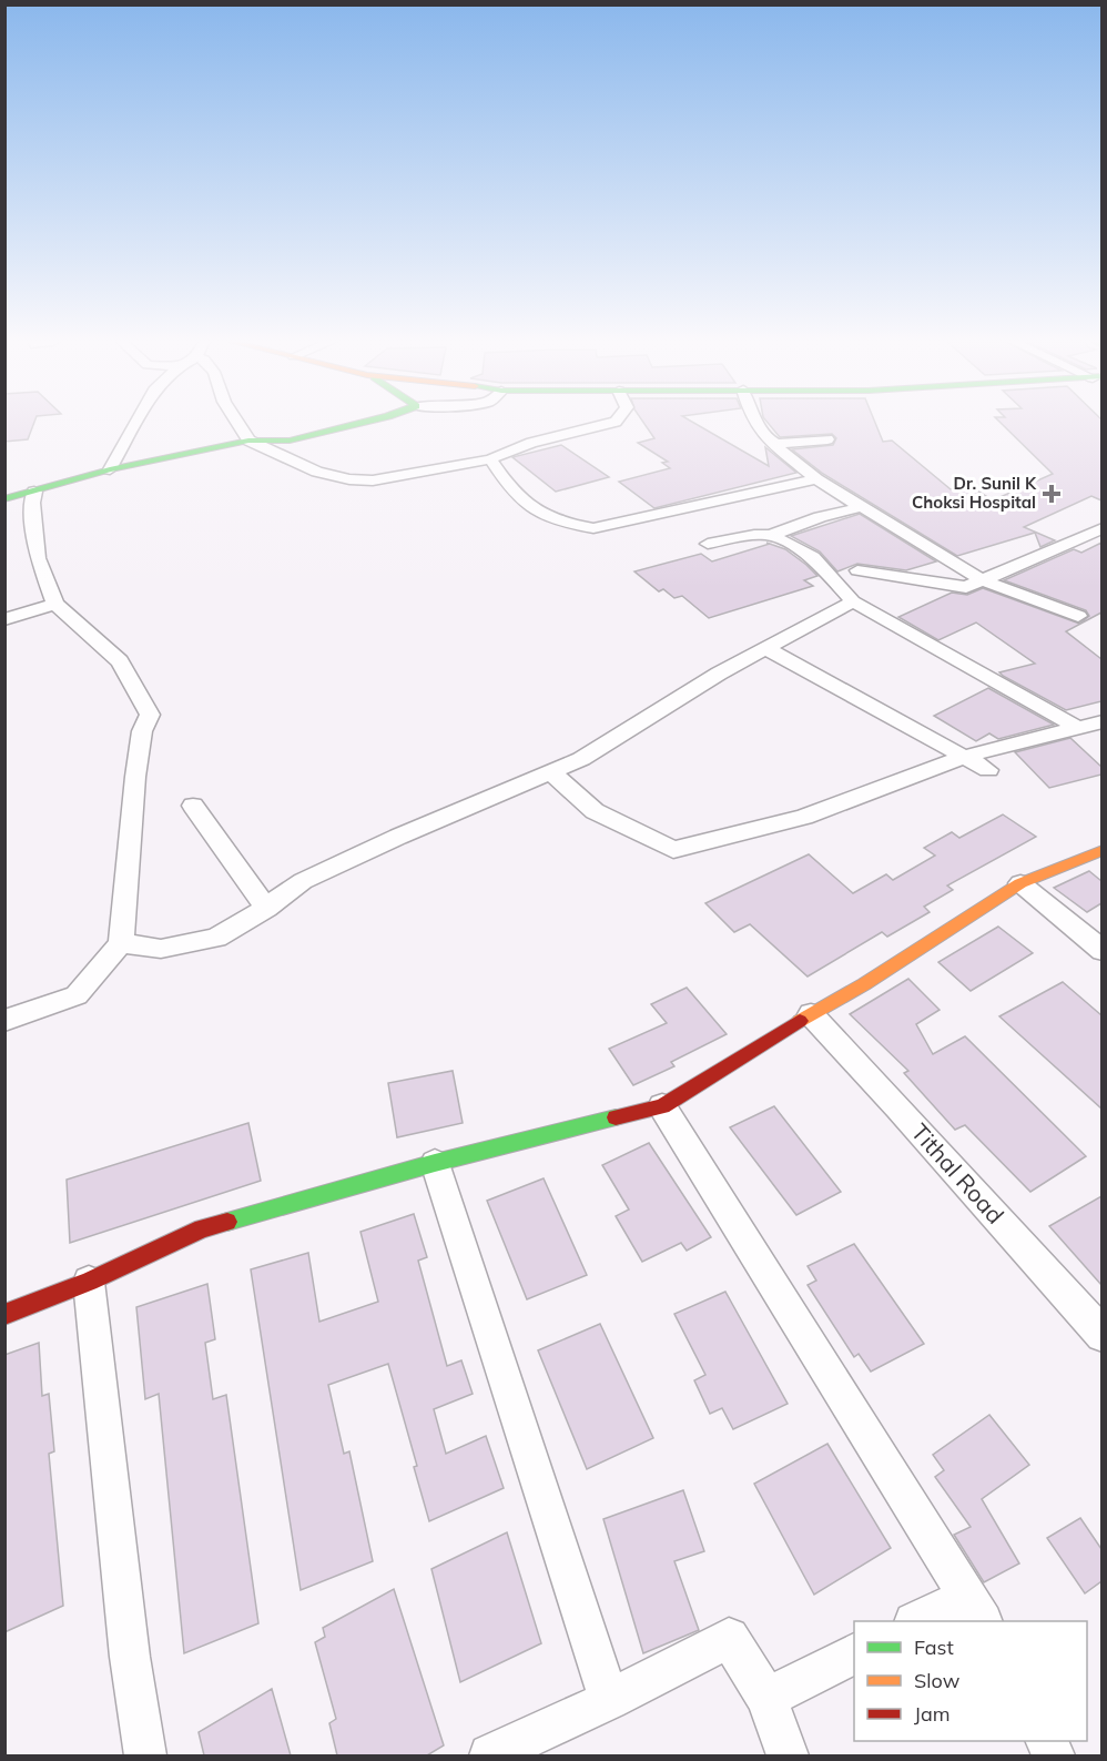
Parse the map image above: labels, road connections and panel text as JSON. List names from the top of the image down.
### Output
{
  "streets": {
    "street": ["Tithal Road"]
  },
  "places": {
    "health": ["Dr. Sunil K Choksi Hospital"]
  },
  "legend": ["Fast", "Slow", "Jam"]
}
